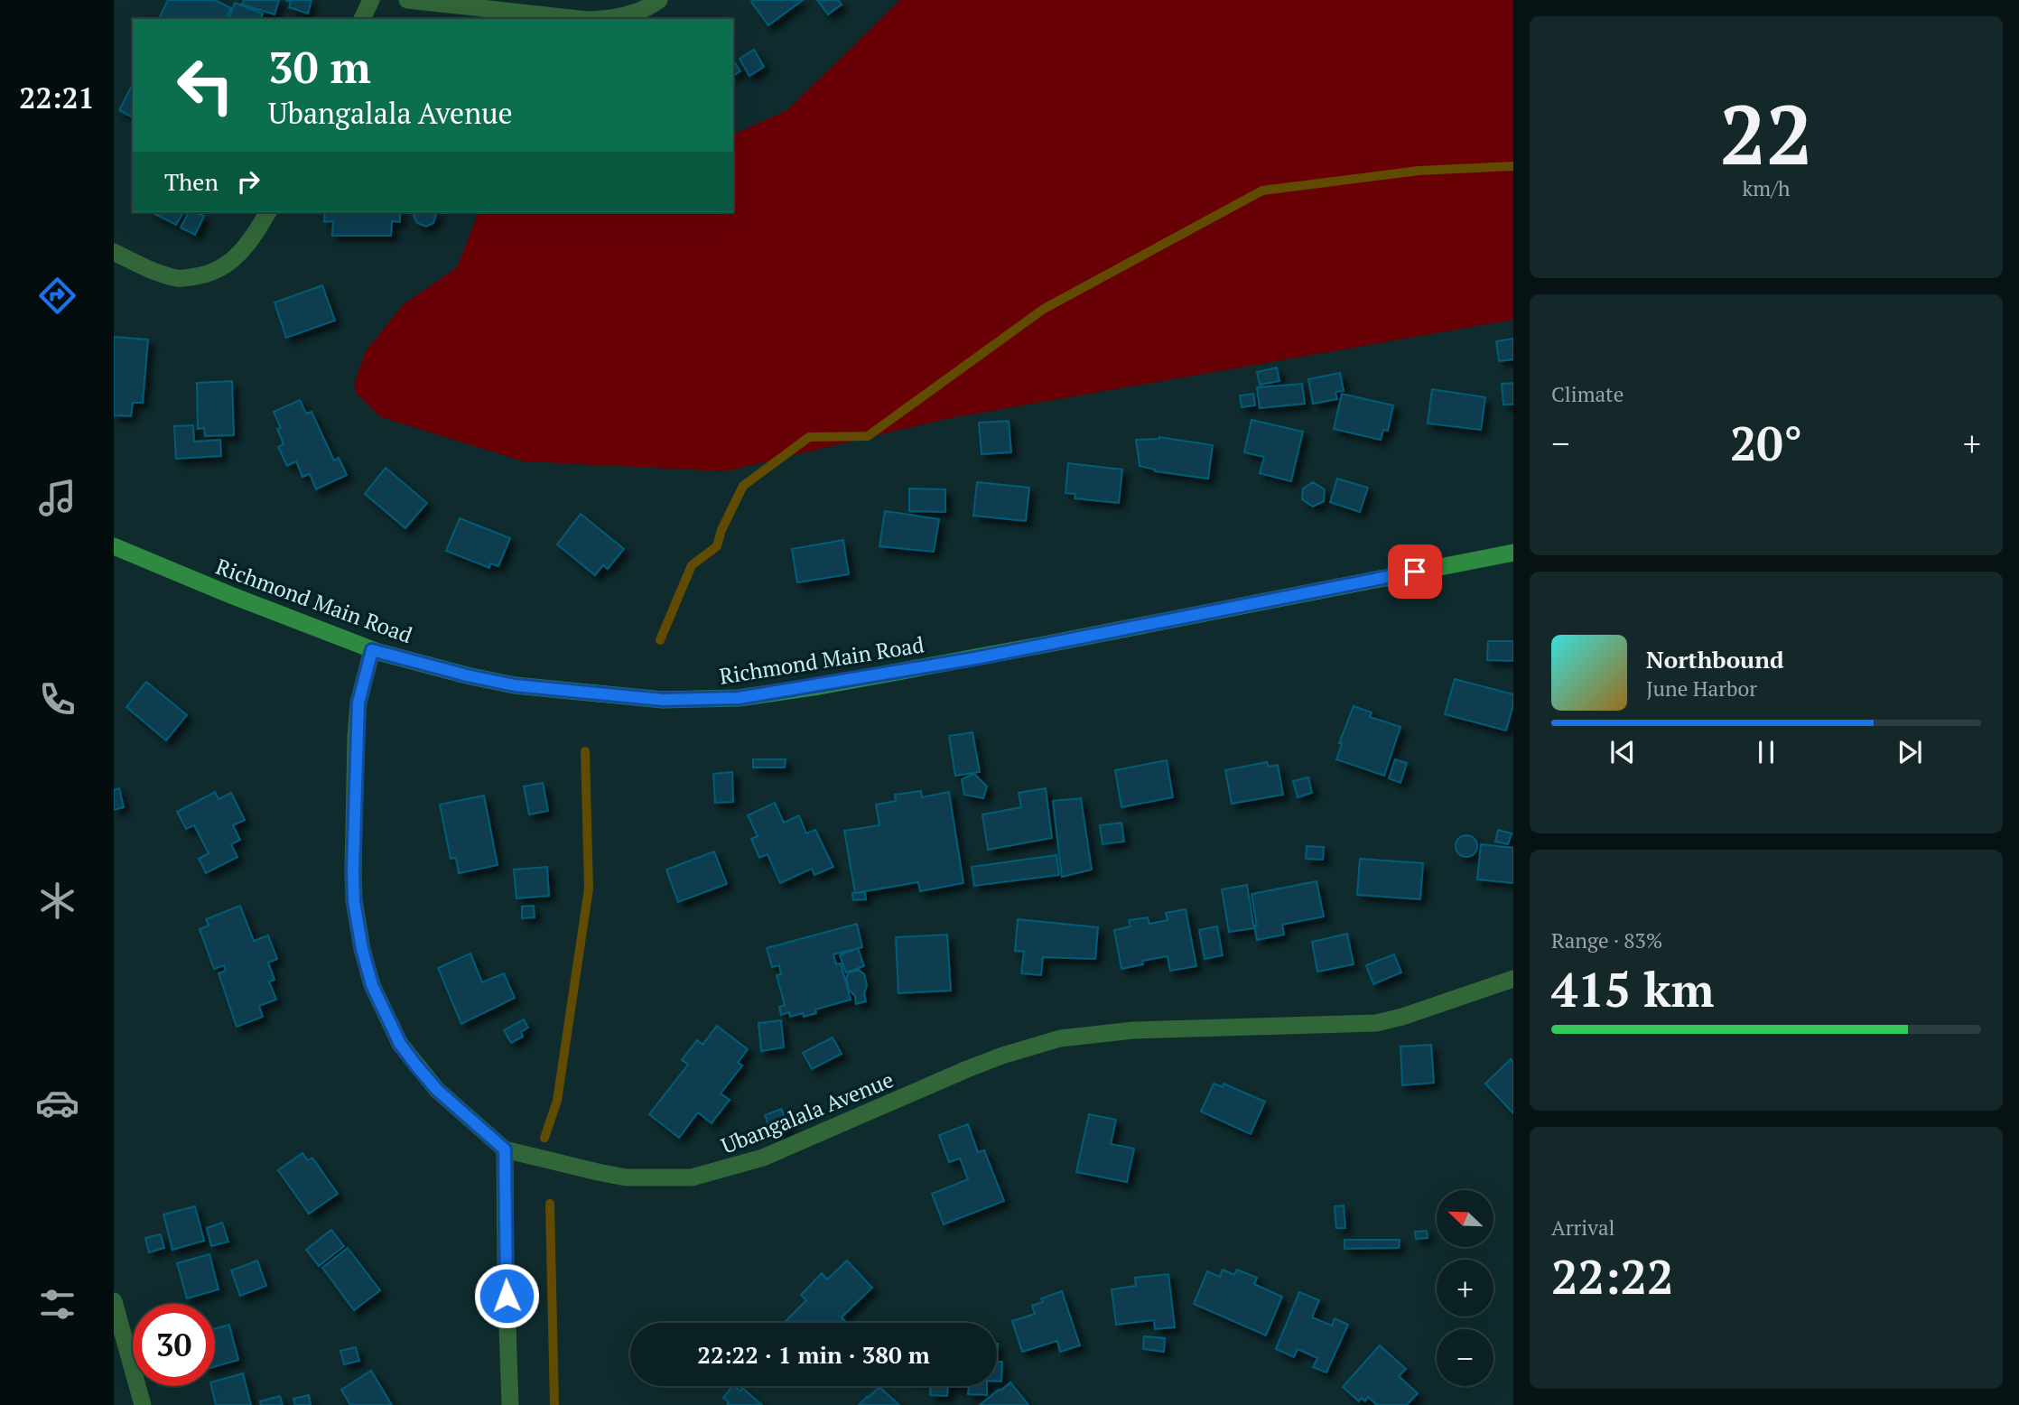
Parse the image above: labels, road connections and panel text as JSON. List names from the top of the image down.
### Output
{
  "streets": {
    "main road": ["Richmond Main Road"],
    "street": ["Ubangalala Avenue"]
  },
  "crossings": [
    ["Richmond Main Road", "Ubangalala Avenue"]
  ],
  "north": "top left",
  "page": {
    "tabs": "22:21",
    "tile": [
      ["22", "km/h"],
      "Climate",
      ["Range · 83%", "415 km"],
      ["Arrival", "22:22"]
    ],
    "turn": ["30 m", "Ubangalala Avenue"],
    "then": "Then",
    "heat": ["−", "20°", "+"],
    "song": ["Northbound", "June Harbor"],
    "map_buttons": ["+", "−"],
    "limit": "30",
    "trip": "22:22 · 1 min · 380 m"
  }
}
